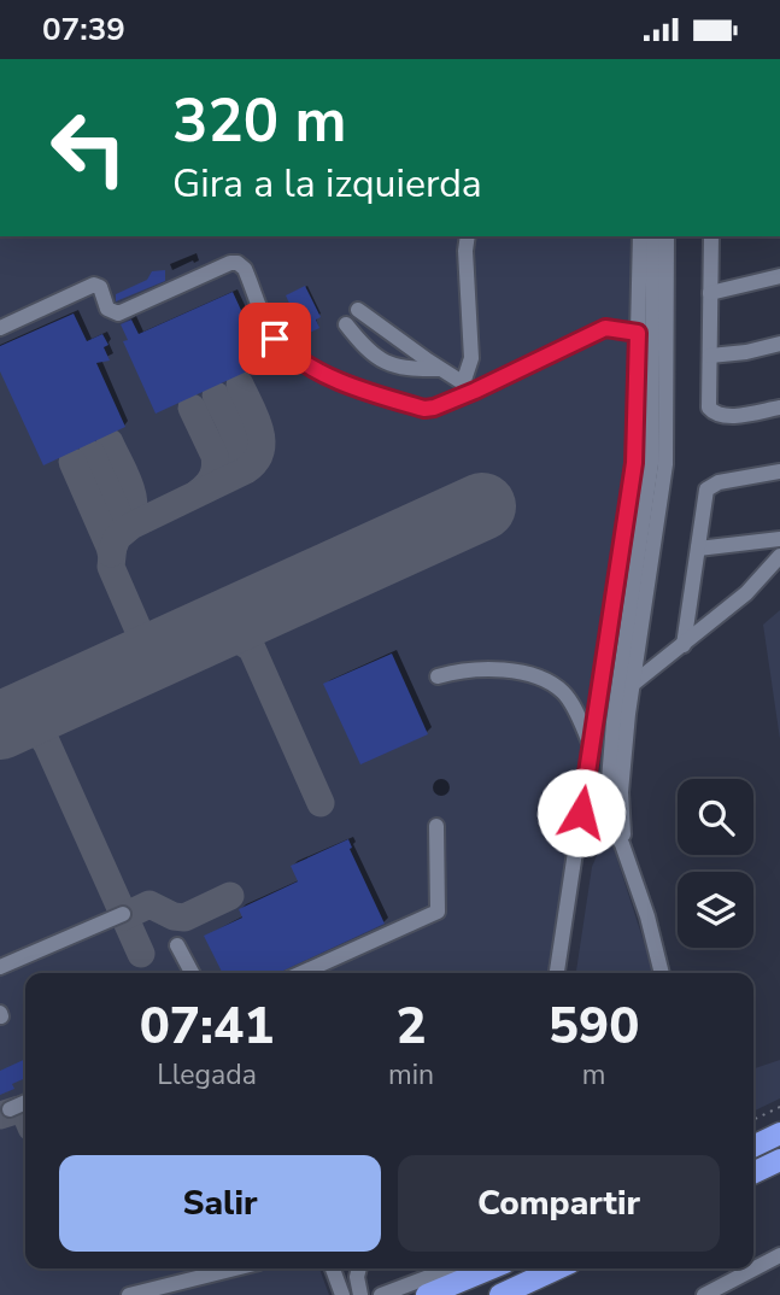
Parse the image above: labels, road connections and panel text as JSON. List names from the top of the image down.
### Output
{
  "page": {
    "status": "07:39",
    "turn": ["320 m", "Gira a la izquierda"],
    "eta": [
      "07:41",
      "Llegada",
      "2",
      "min",
      "590",
      "m"
    ],
    "buttons": ["Salir", "Compartir"]
  }
}
